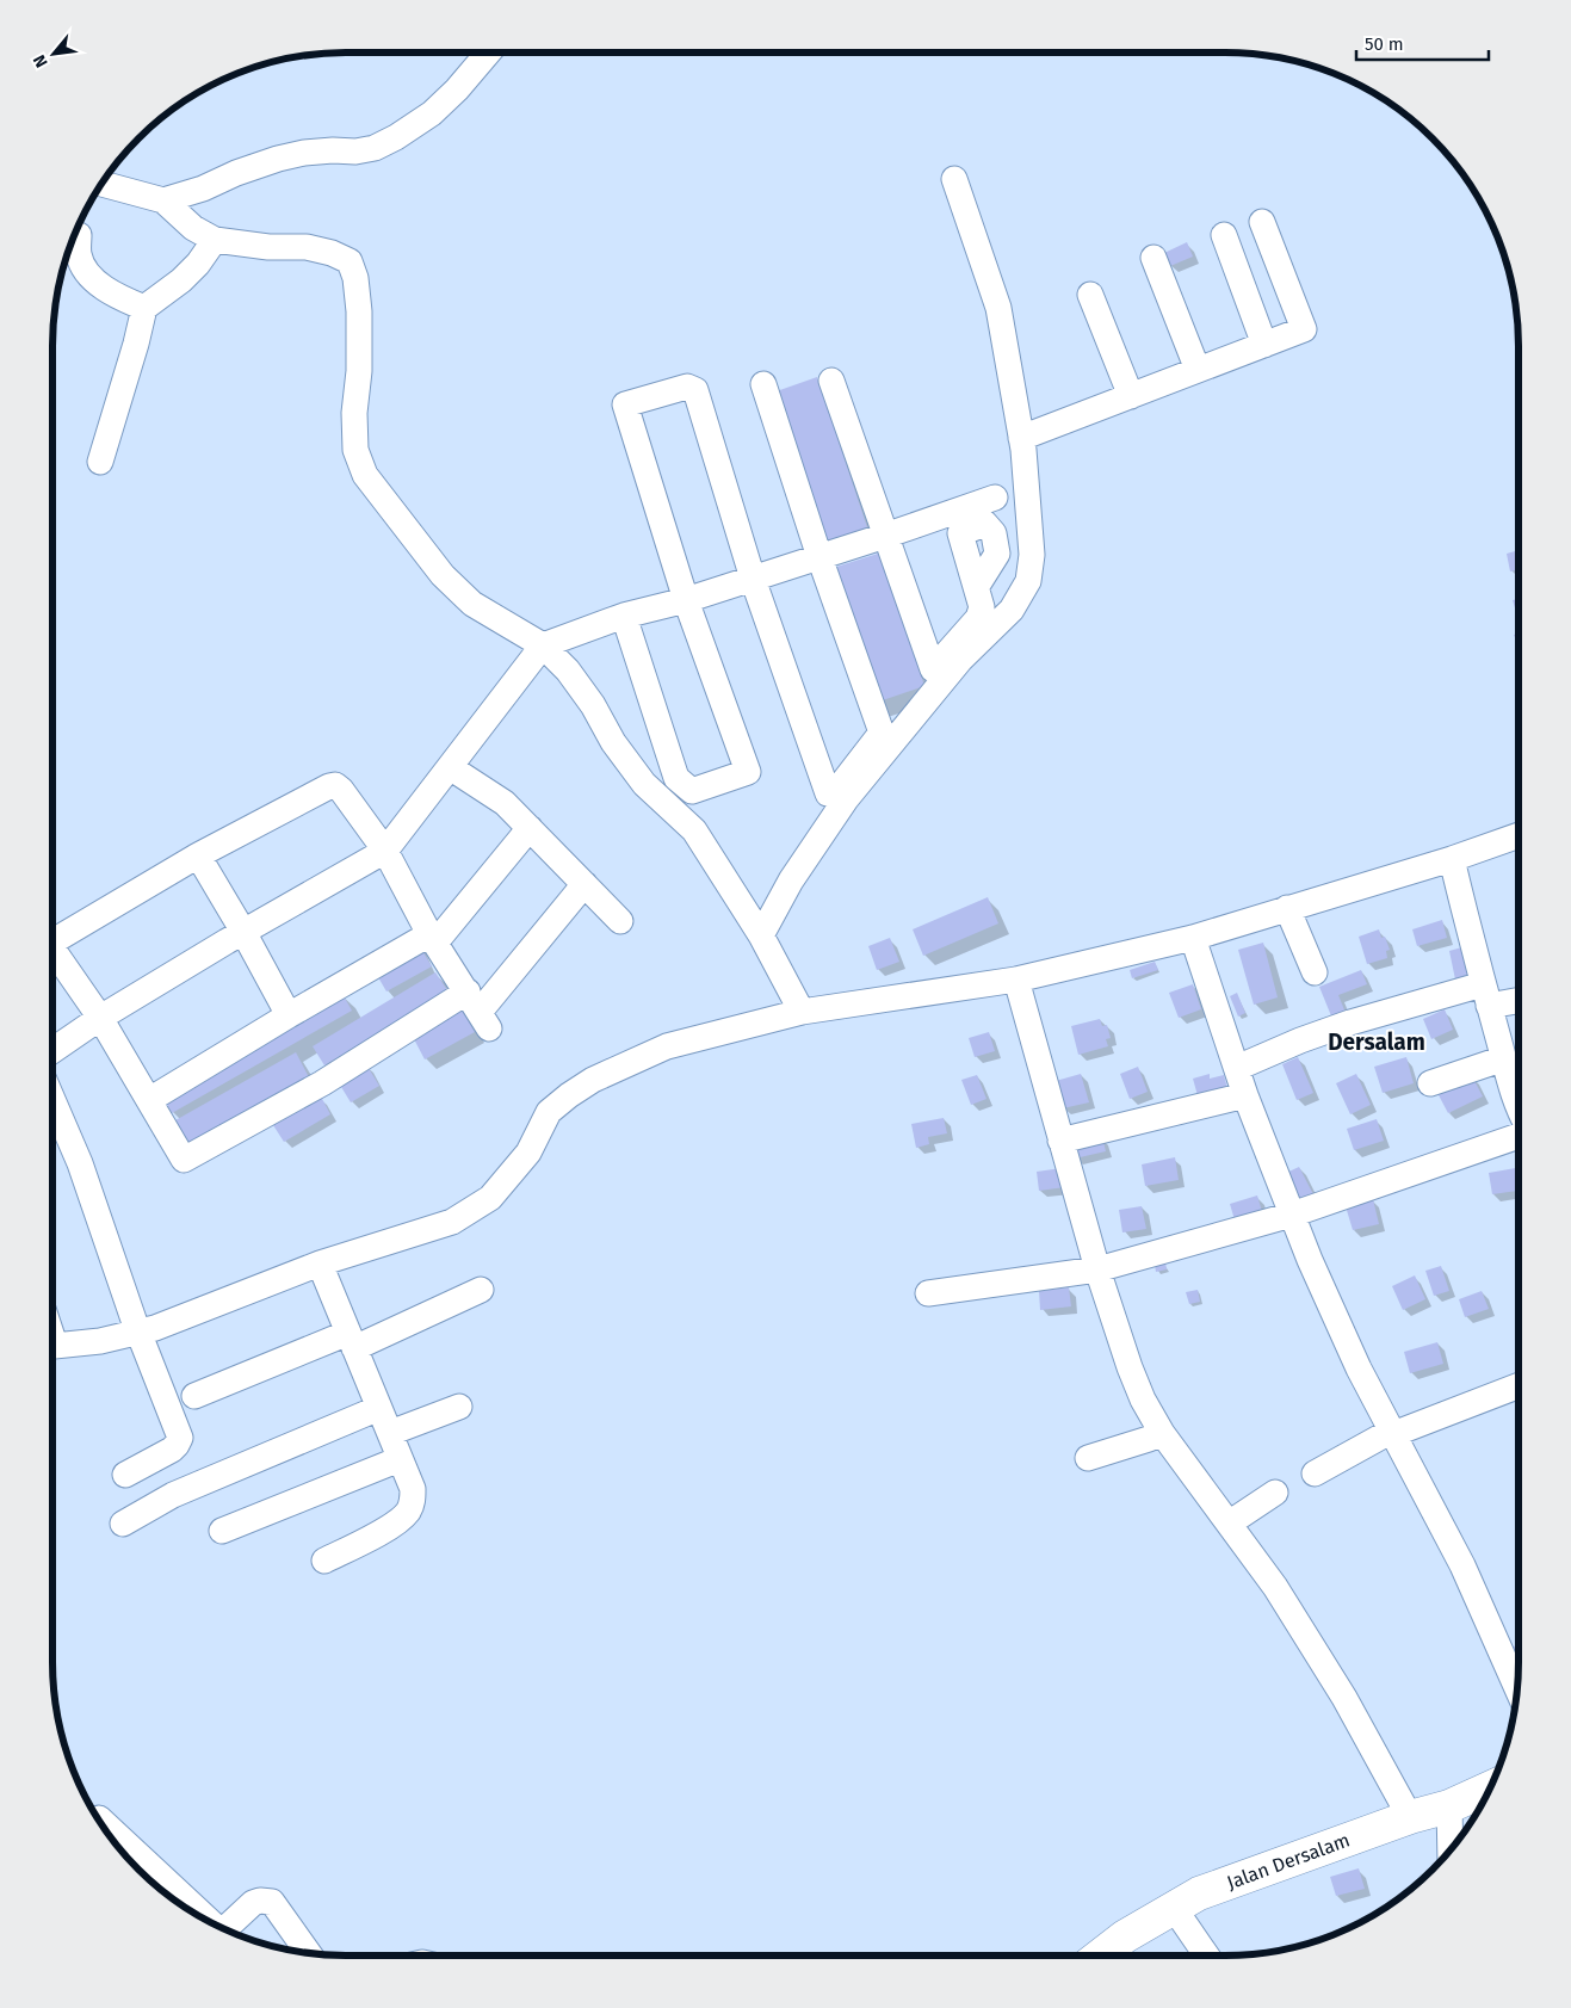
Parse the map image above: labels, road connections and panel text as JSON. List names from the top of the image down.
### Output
{
  "streets": {
    "main road": ["Jalan Dersalam"]
  },
  "districts": ["Dersalam"],
  "scale_bar": "50 m",
  "north": "bottom left"
}
